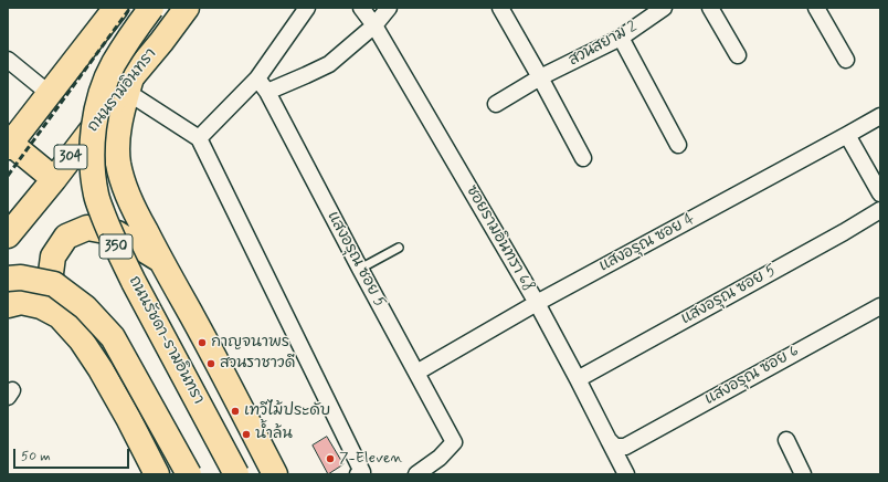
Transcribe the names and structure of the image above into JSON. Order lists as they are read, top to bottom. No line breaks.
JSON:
{"streets":{"main road":["ถนนรามอินทรา","304","350","ถนนรัชดา-รามอินทรา"],"street":["สวนสยาม 2","ซอยรามอินทรา 68","แสงอรุณ ซอย 4","แสงอรุณ ซอย 5","แสงอรุณ ซอย 6"]},"crossings":[["ถนนรามอินทรา","350"],["ซอยรามอินทรา 68","แสงอรุณ ซอย 4"],["ซอยรามอินทรา 68","แสงอรุณ ซอย 5"],["ซอยรามอินทรา 68","แสงอรุณ ซอย 6"],["แสงอรุณ ซอย 4","แสงอรุณ ซอย 5"]],"places":["กาญจนาพร","สวนราชาวดี","เทวีไม้ประดับ","น้ำล้น","7-Eleven"],"scale_bar":"50 m"}
